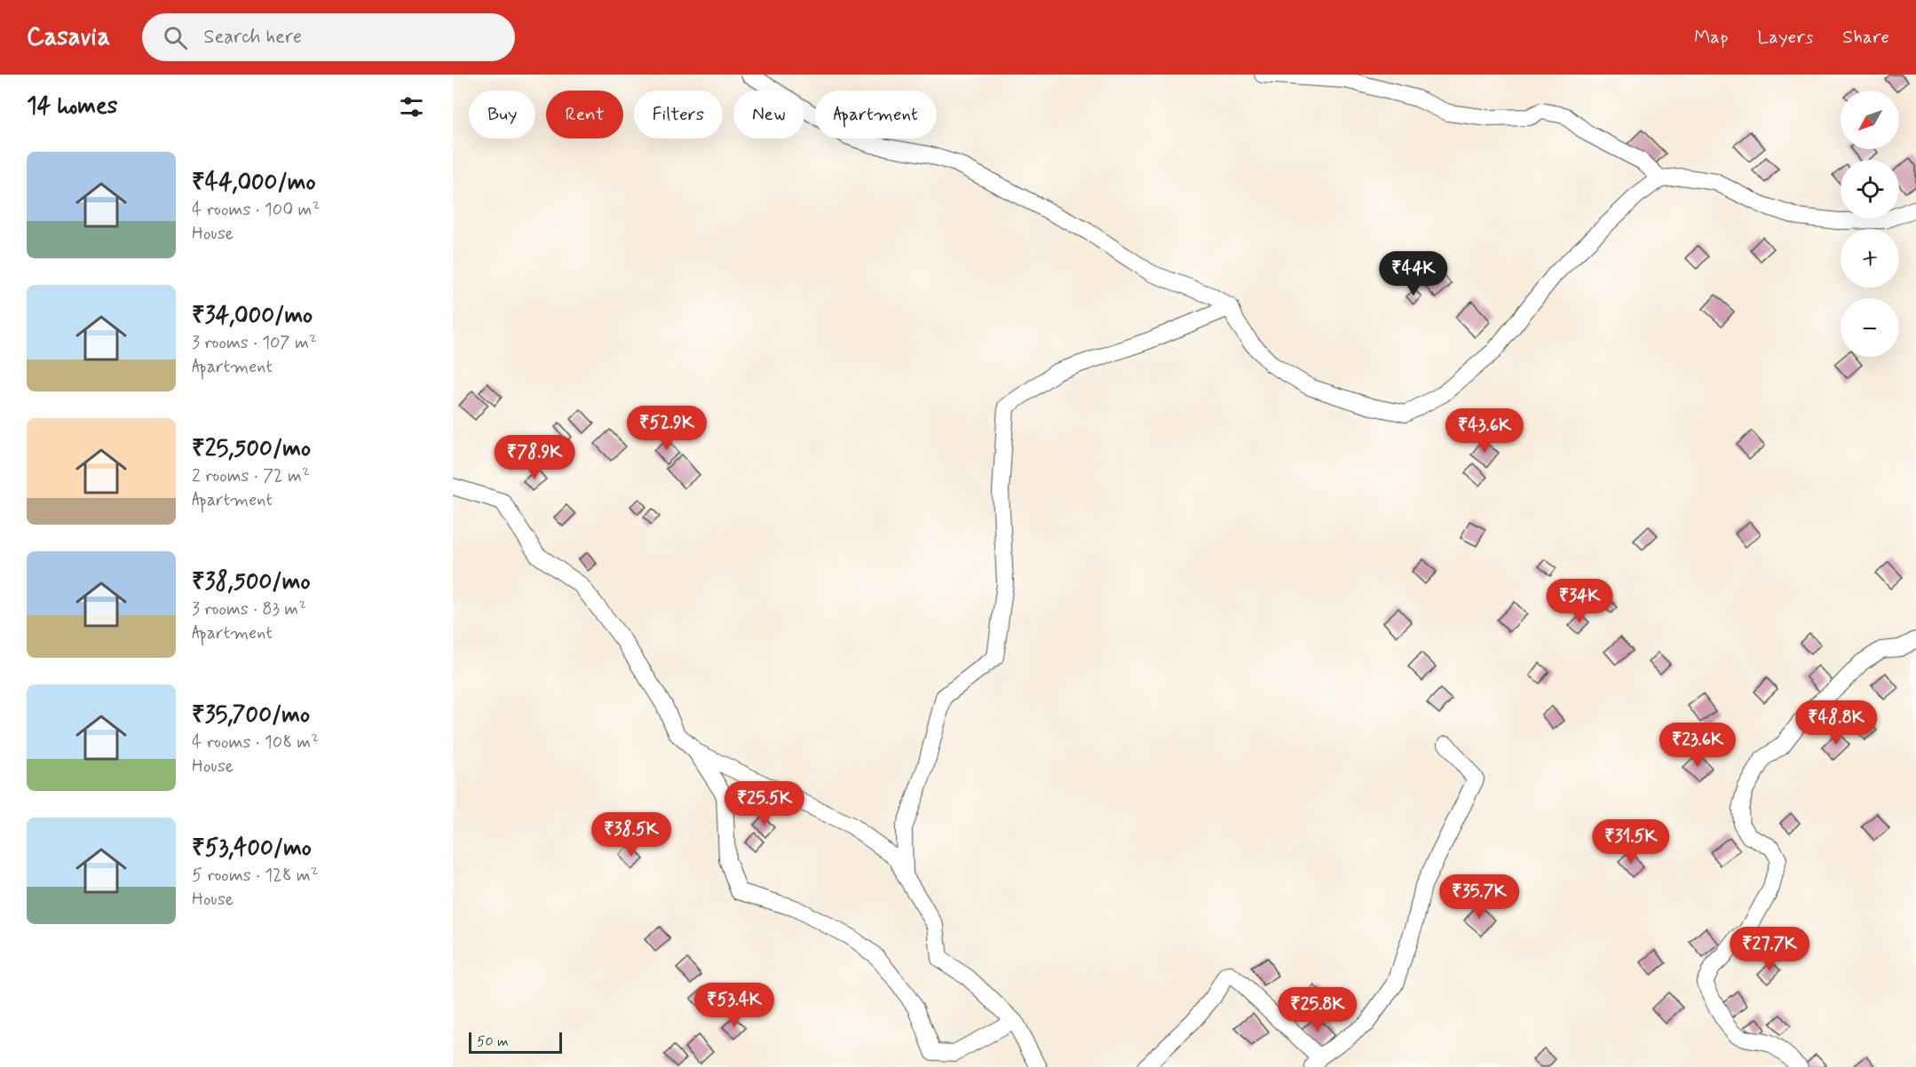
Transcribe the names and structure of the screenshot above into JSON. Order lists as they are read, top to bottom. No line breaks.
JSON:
{"scale_bar":"50 m","north":"bottom left","page":{"header":"Casavia","search":"Search here","nav":["Map","Layers","Share"],"heading":"14 homes","map_buttons":["+","−"],"chip":["Buy","Rent","Filters","New","Apartment"],"list":[{"name":"₹44,000/mo","note":"4 rooms · 100 m² · House"},{"name":"₹34,000/mo","note":"3 rooms · 107 m² · Apartment"},{"name":"₹25,500/mo","note":"2 rooms · 72 m² · Apartment"},{"name":"₹38,500/mo","note":"3 rooms · 83 m² · Apartment"},{"name":"₹35,700/mo","note":"4 rooms · 108 m² · House"},{"name":"₹53,400/mo","note":"5 rooms · 128 m² · House"}],"price":["₹44K","₹52.9K","₹43.6K","₹78.9K","₹34K","₹48.8K","₹23.6K","₹25.5K","₹38.5K","₹31.5K","₹35.7K","₹27.7K","₹53.4K","₹25.8K"],"scale":"50 m"}}
